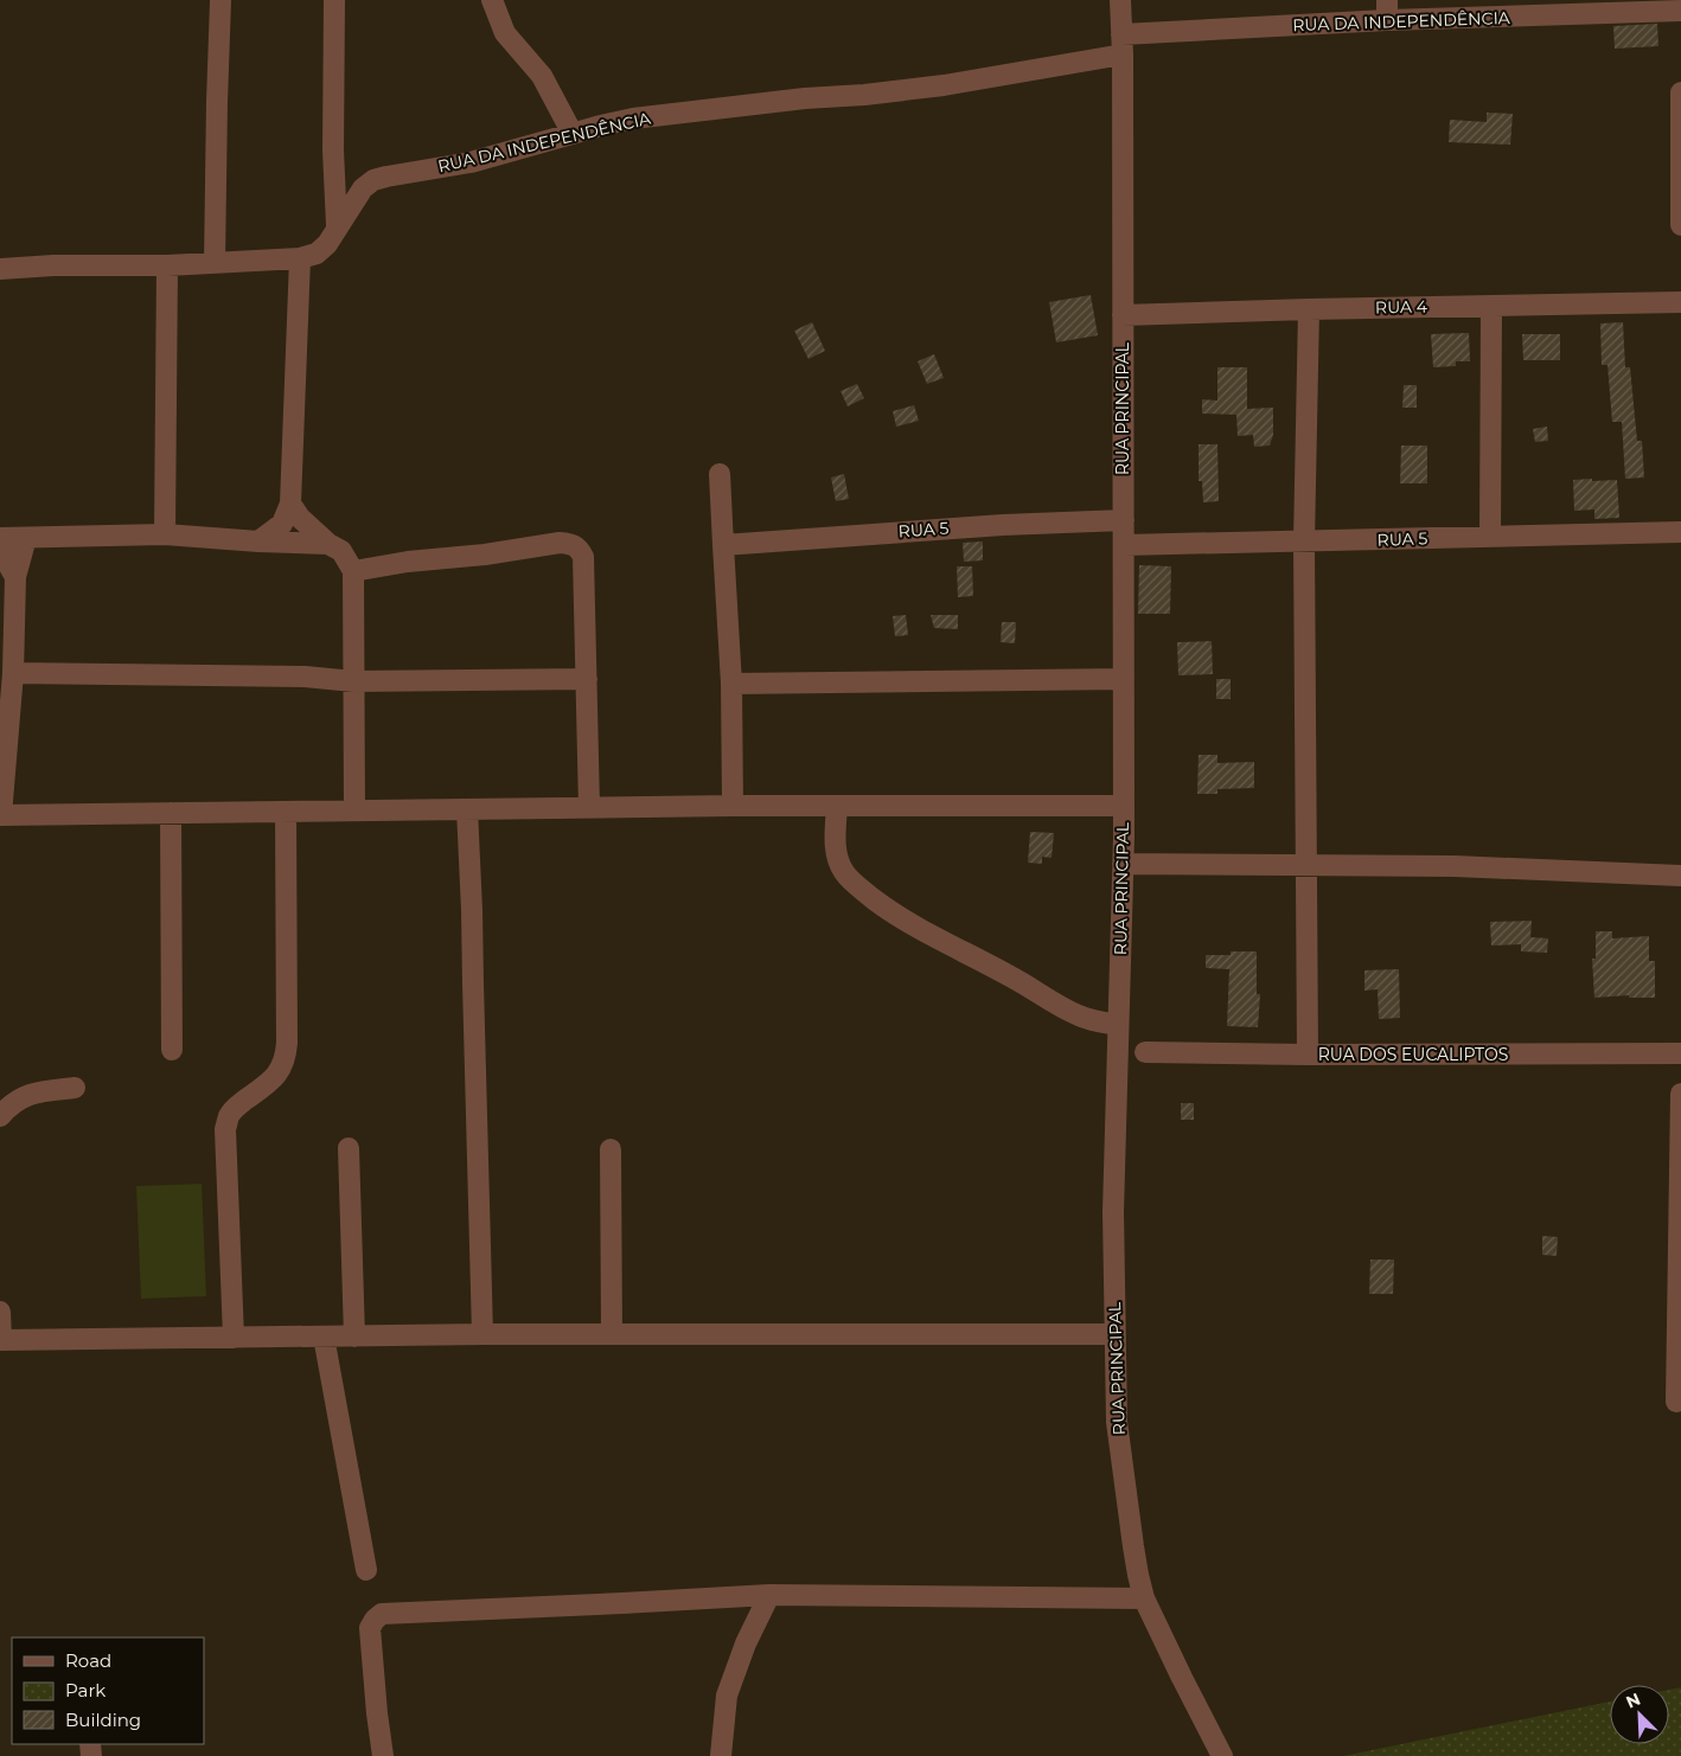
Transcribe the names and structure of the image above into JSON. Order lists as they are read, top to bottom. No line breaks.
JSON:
{"streets":{"street":["RUA DA INDEPENDÊNCIA","RUA 4","RUA PRINCIPAL","RUA 5","RUA DOS EUCALIPTOS"]},"crossings":[["RUA DA INDEPENDÊNCIA","RUA PRINCIPAL"],["RUA 4","RUA PRINCIPAL"],["RUA PRINCIPAL","RUA 5"]],"legend":["Road","Park","Building"],"north":"top left"}
